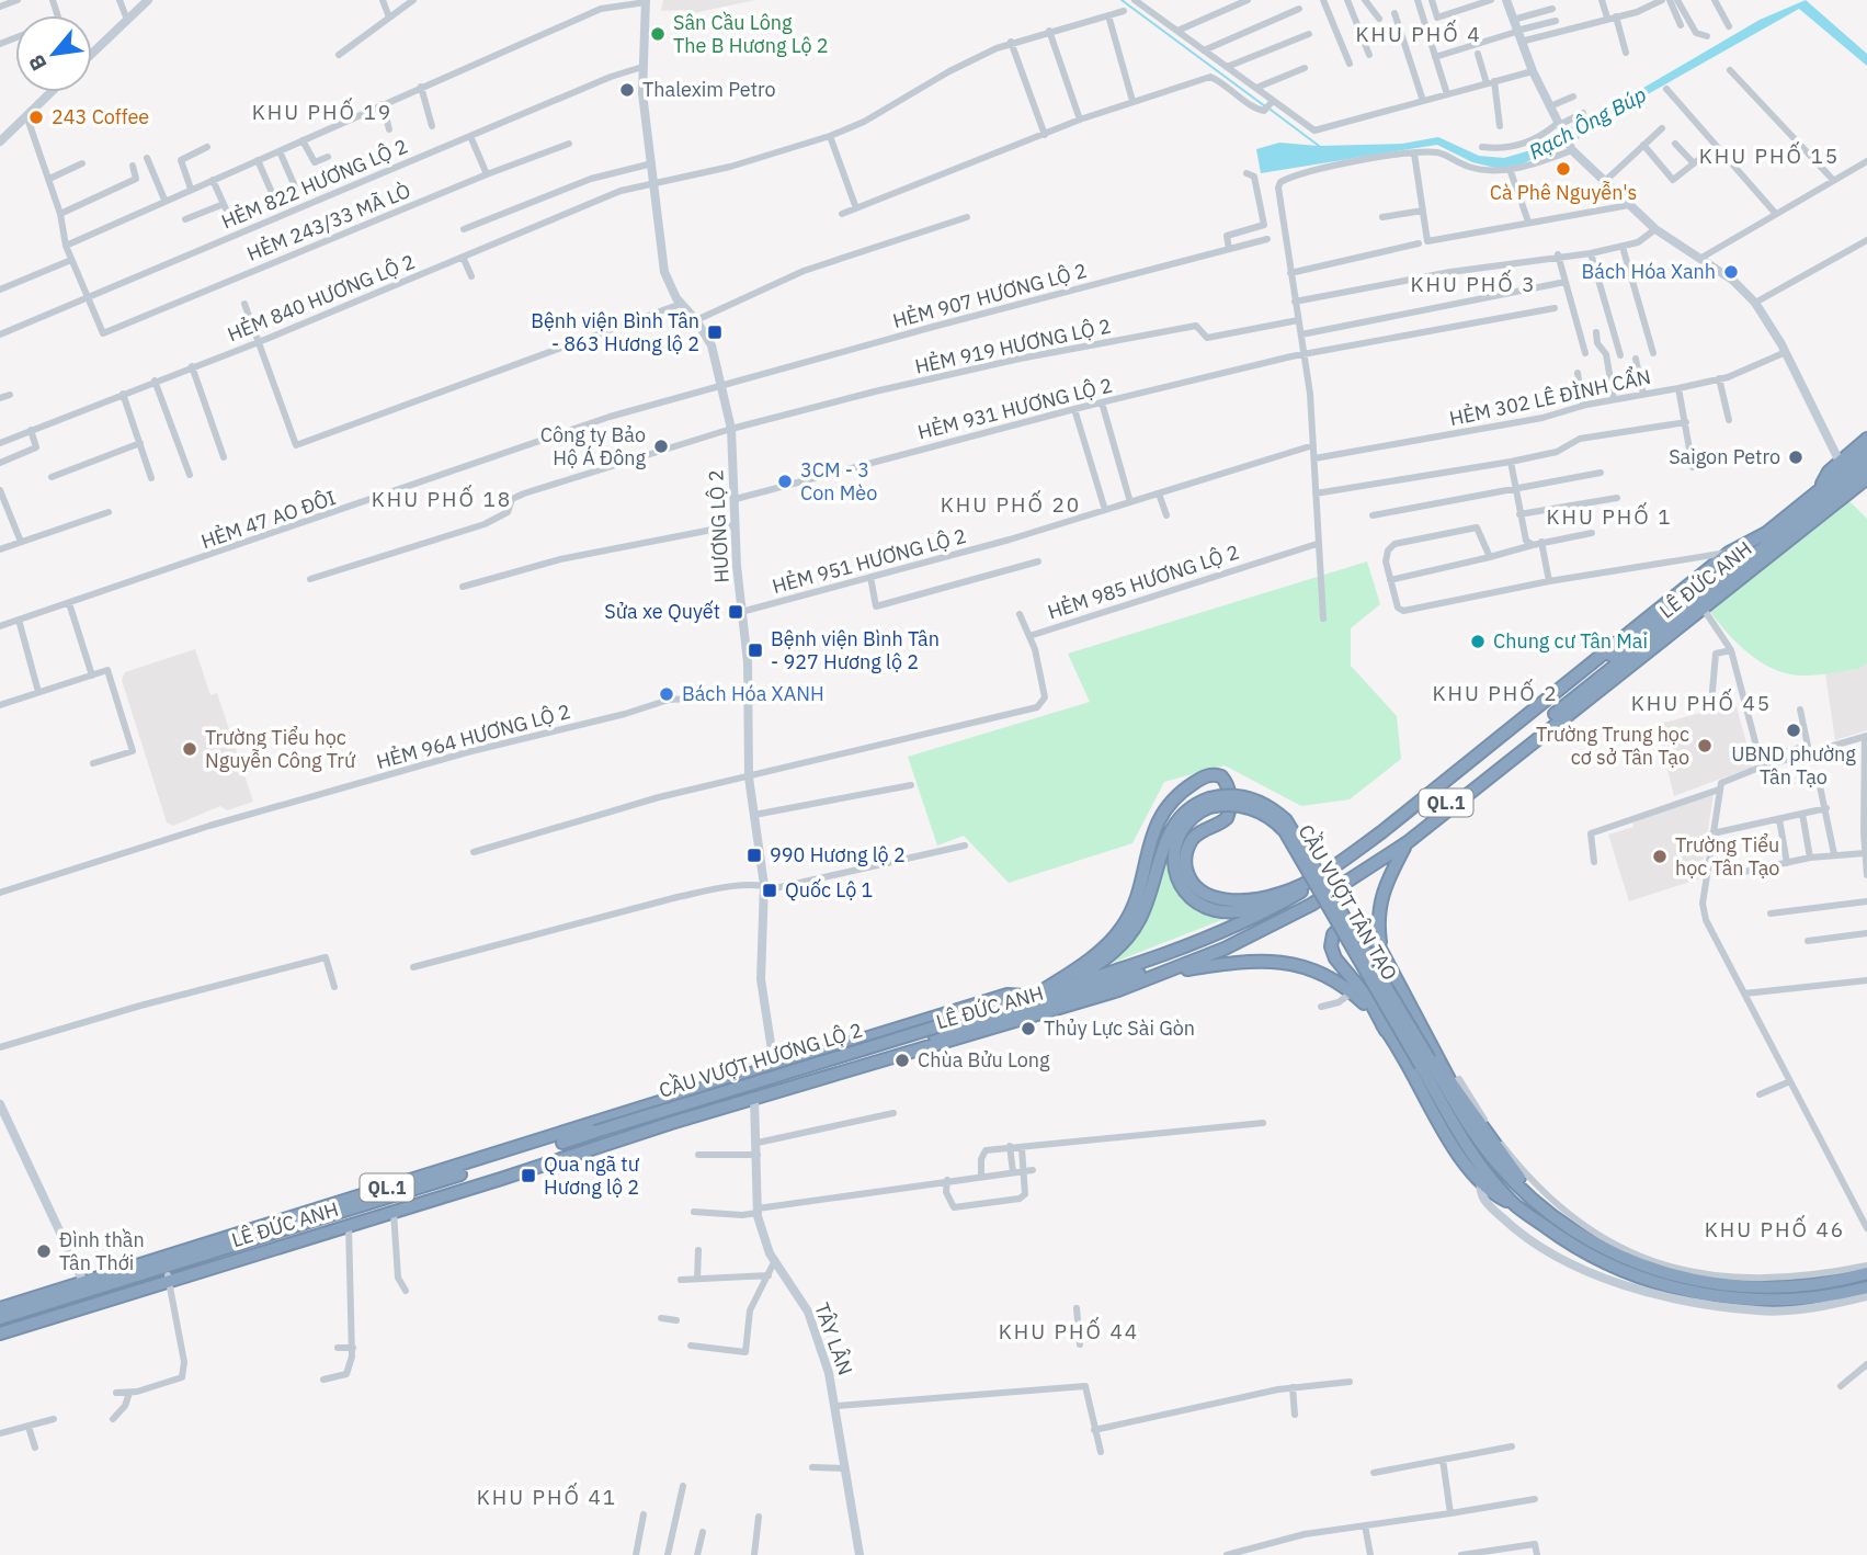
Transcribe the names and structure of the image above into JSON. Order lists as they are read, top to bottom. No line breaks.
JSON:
{"streets":{"highway":["LÊ ĐỨC ANH","QL.1","CẦU VƯỢT HƯƠNG LỘ 2"],"street":["HẺM 822 HƯƠNG LỘ 2","HẺM 243/33 MÃ LÒ","HẺM 907 HƯƠNG LỘ 2","HẺM 840 HƯƠNG LỘ 2","HẺM 919 HƯƠNG LỘ 2","HẺM 302 LÊ ĐÌNH CẨN","HẺM 931 HƯƠNG LỘ 2","HẺM 47 AO ĐÔI","HƯƠNG LỘ 2","HẺM 951 HƯƠNG LỘ 2","HẺM 985 HƯƠNG LỘ 2","HẺM 964 HƯƠNG LỘ 2","TÂY LÂN"]},"crossings":[["HẺM 822 HƯƠNG LỘ 2","HẺM 243/33 MÃ LÒ"],["HẺM 822 HƯƠNG LỘ 2","HƯƠNG LỘ 2"],["HẺM 907 HƯƠNG LỘ 2","HẺM 47 AO ĐÔI"],["HẺM 907 HƯƠNG LỘ 2","HƯƠNG LỘ 2"],["HẺM 840 HƯƠNG LỘ 2","HƯƠNG LỘ 2"],["HẺM 919 HƯƠNG LỘ 2","HƯƠNG LỘ 2"],["HẺM 931 HƯƠNG LỘ 2","HƯƠNG LỘ 2"],["HẺM 47 AO ĐÔI","HƯƠNG LỘ 2"],["HƯƠNG LỘ 2","HẺM 951 HƯƠNG LỘ 2"],["HƯƠNG LỘ 2","LÊ ĐỨC ANH"],["HƯƠNG LỘ 2","HẺM 985 HƯƠNG LỘ 2"],["HƯƠNG LỘ 2","HẺM 964 HƯƠNG LỘ 2"],["LÊ ĐỨC ANH","QL.1"],["LÊ ĐỨC ANH","CẦU VƯỢT HƯƠNG LỘ 2"],["LÊ ĐỨC ANH","TÂY LÂN"]],"districts":["KHU PHỐ 4","KHU PHỐ 19","KHU PHỐ 15","KHU PHỐ 3","KHU PHỐ 18","KHU PHỐ 20","KHU PHỐ 1","KHU PHỐ 2","KHU PHỐ 45","KHU PHỐ 46","KHU PHỐ 44","KHU PHỐ 41"],"water":["Rạch Ông Búp"],"places":{"other":["Sân Cầu Lông The B Hương Lộ 2","Thalexim Petro","243 Coffee","Cà Phê Nguyễn's","Bách Hóa Xanh","Công ty Bảo Hộ Á Đông","Saigon Petro","3CM - 3 Con Mèo","Chung cư Tân Mai","Bách Hóa XANH","UBND phường Tân Tạo","Trường Trung học cơ sở Tân Tạo","Trường Tiểu học Nguyễn Công Trứ","Trường Tiểu học Tân Tạo","Thủy Lực Sài Gòn","Chùa Bửu Long","Đình thần Tân Thới"],"transit":["Bệnh viện Bình Tân - 863 Hương lộ 2","Sửa xe Quyết","Bệnh viện Bình Tân - 927 Hương lộ 2","990 Hương lộ 2","Quốc Lộ 1","Qua ngã tư Hương lộ 2"]},"north":"bottom left"}
